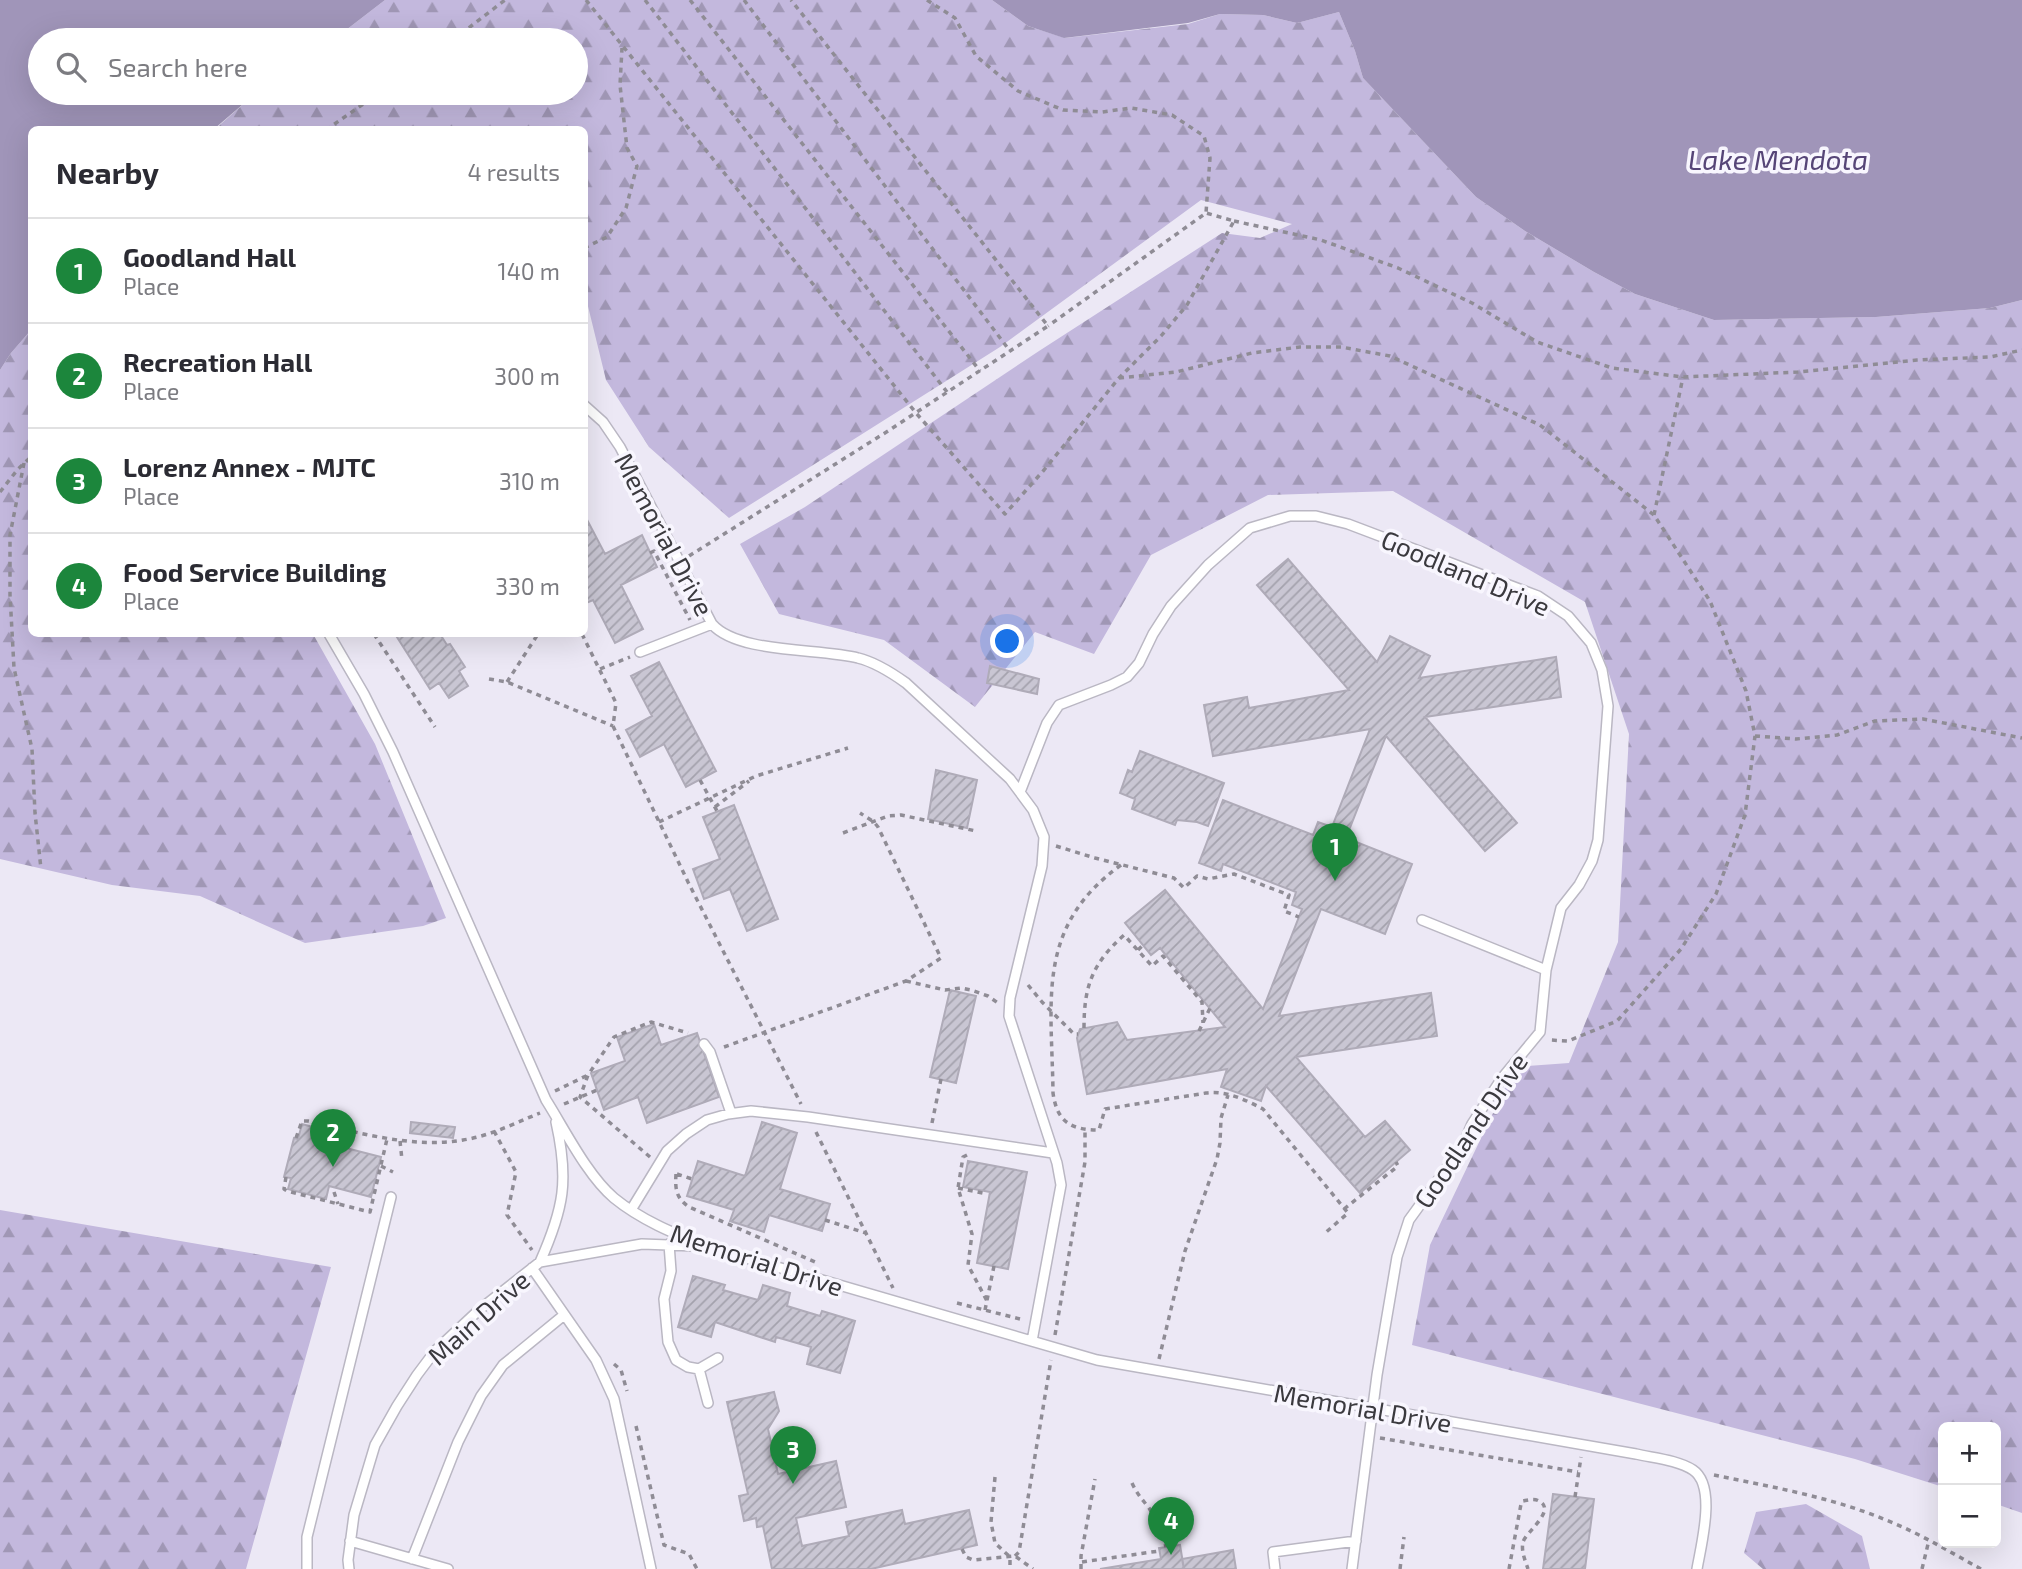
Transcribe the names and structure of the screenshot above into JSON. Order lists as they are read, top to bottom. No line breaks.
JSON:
{"streets":{"lane":["Memorial Drive","Goodland Drive","Main Drive"]},"crossings":[["Memorial Drive","Goodland Drive"],["Memorial Drive","Main Drive"]],"water":["Lake Mendota"],"page":{"search":"Search here","heading":["Nearby","4 results"],"list":[{"mark":"1","name":"Goodland Hall","note":"Place","value":"140 m"},{"mark":"2","name":"Recreation Hall","note":"Place","value":"300 m"},{"mark":"3","name":"Lorenz Annex - MJTC","note":"Place","value":"310 m"},{"mark":"4","name":"Food Service Building","note":"Place","value":"330 m"}],"pins":["1","2","3","4"],"map_buttons":["+","−"]}}
